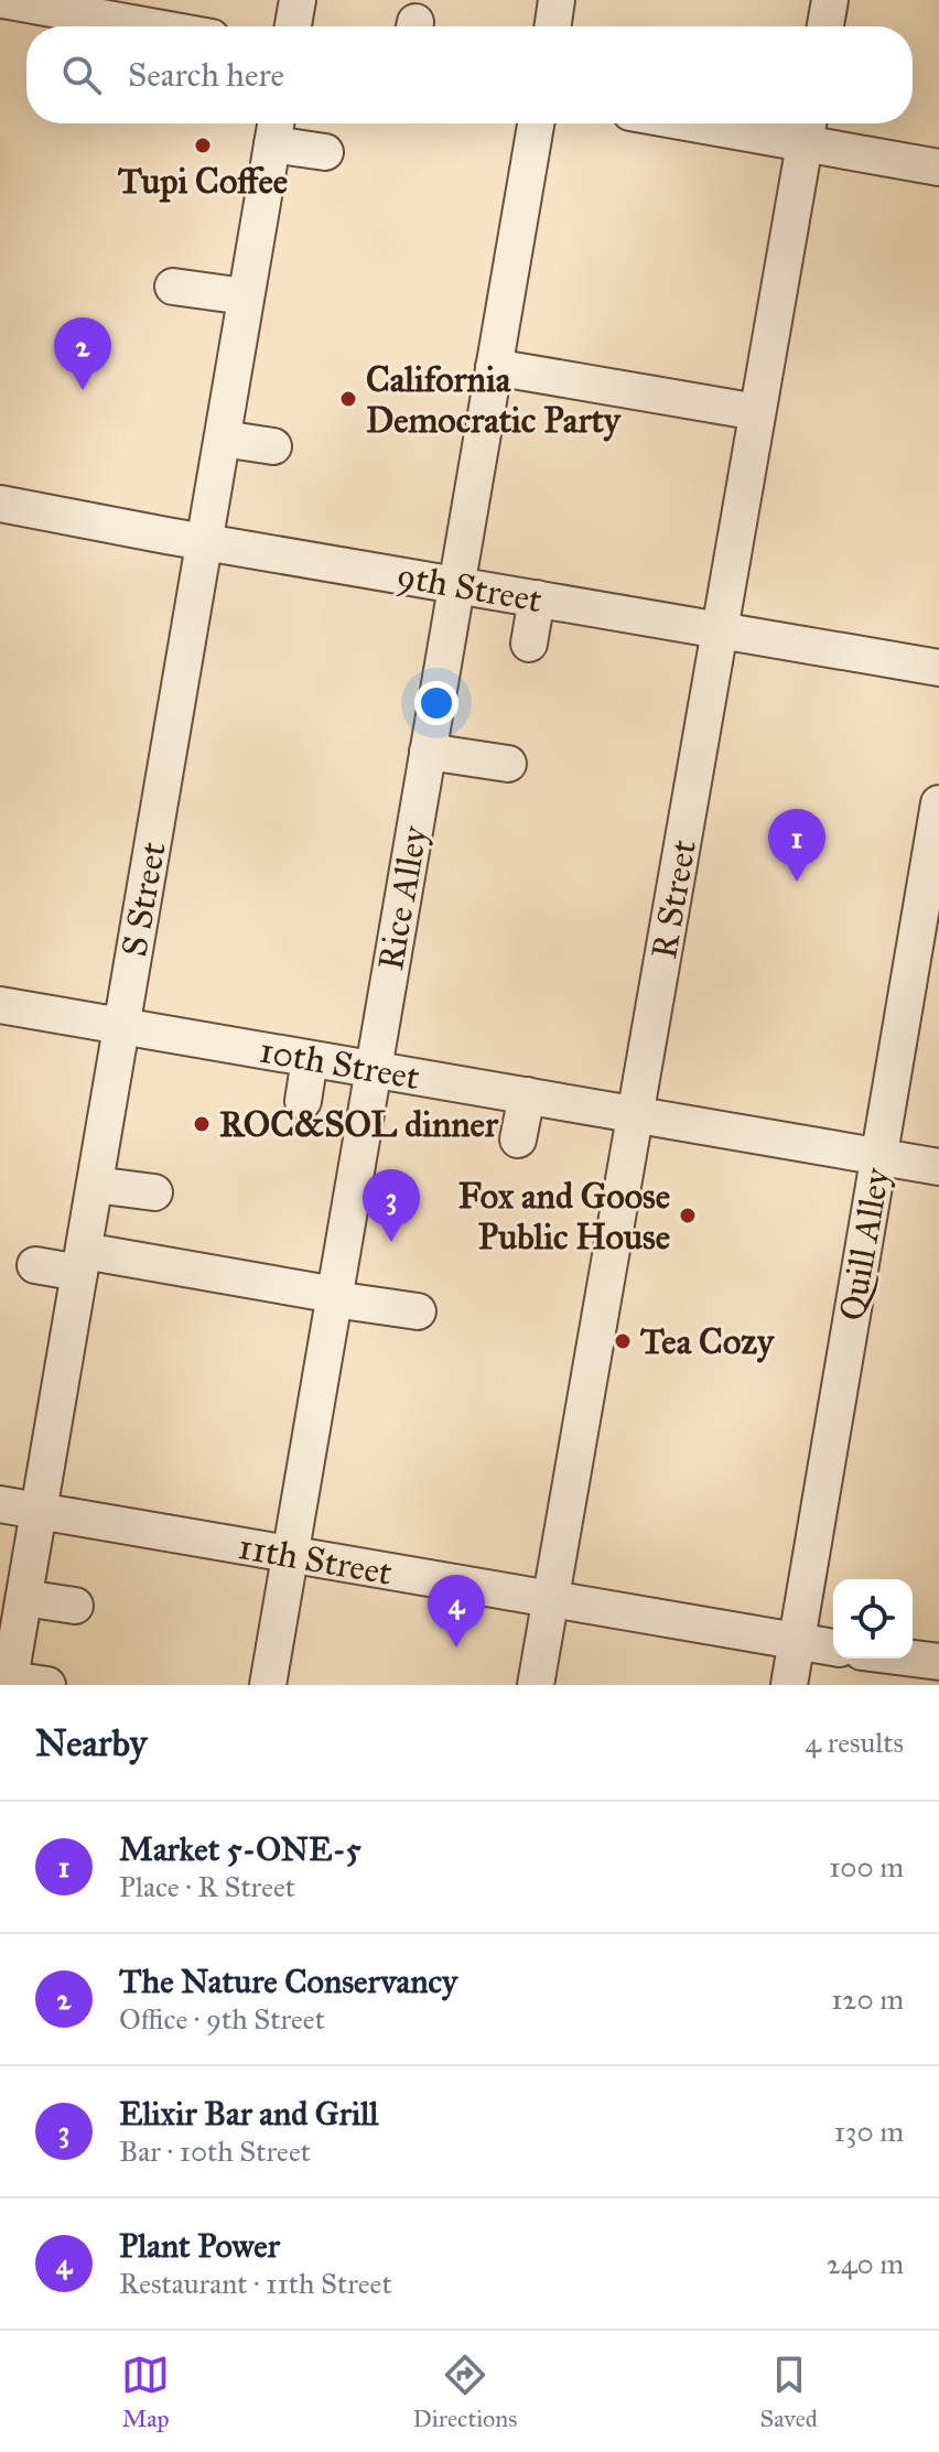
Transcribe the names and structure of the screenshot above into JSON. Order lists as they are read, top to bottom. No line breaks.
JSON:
{"streets":{"street":["9th Street","Rice Alley","S Street","R Street","10th Street","Quill Alley","11th Street"]},"crossings":[["9th Street","Rice Alley"],["9th Street","S Street"],["9th Street","R Street"],["Rice Alley","10th Street"],["Rice Alley","11th Street"],["S Street","10th Street"],["S Street","11th Street"],["R Street","10th Street"],["R Street","11th Street"],["10th Street","Quill Alley"],["Quill Alley","11th Street"]],"places":["Tupi Coffee","California Democratic Party","ROC&SOL dinner","Fox and Goose Public House","Tea Cozy"],"page":{"search":"Search here","pins":["2","1","3","4"],"heading":["Nearby","4 results"],"list":[{"mark":"1","name":"Market 5-ONE-5","note":"Place · R Street","value":"100 m"},{"mark":"2","name":"The Nature Conservancy","note":"Office · 9th Street","value":"120 m"},{"mark":"3","name":"Elixir Bar and Grill","note":"Bar · 10th Street","value":"130 m"},{"mark":"4","name":"Plant Power","note":"Restaurant · 11th Street","value":"240 m"}],"nav":["Map","Directions","Saved"]}}
